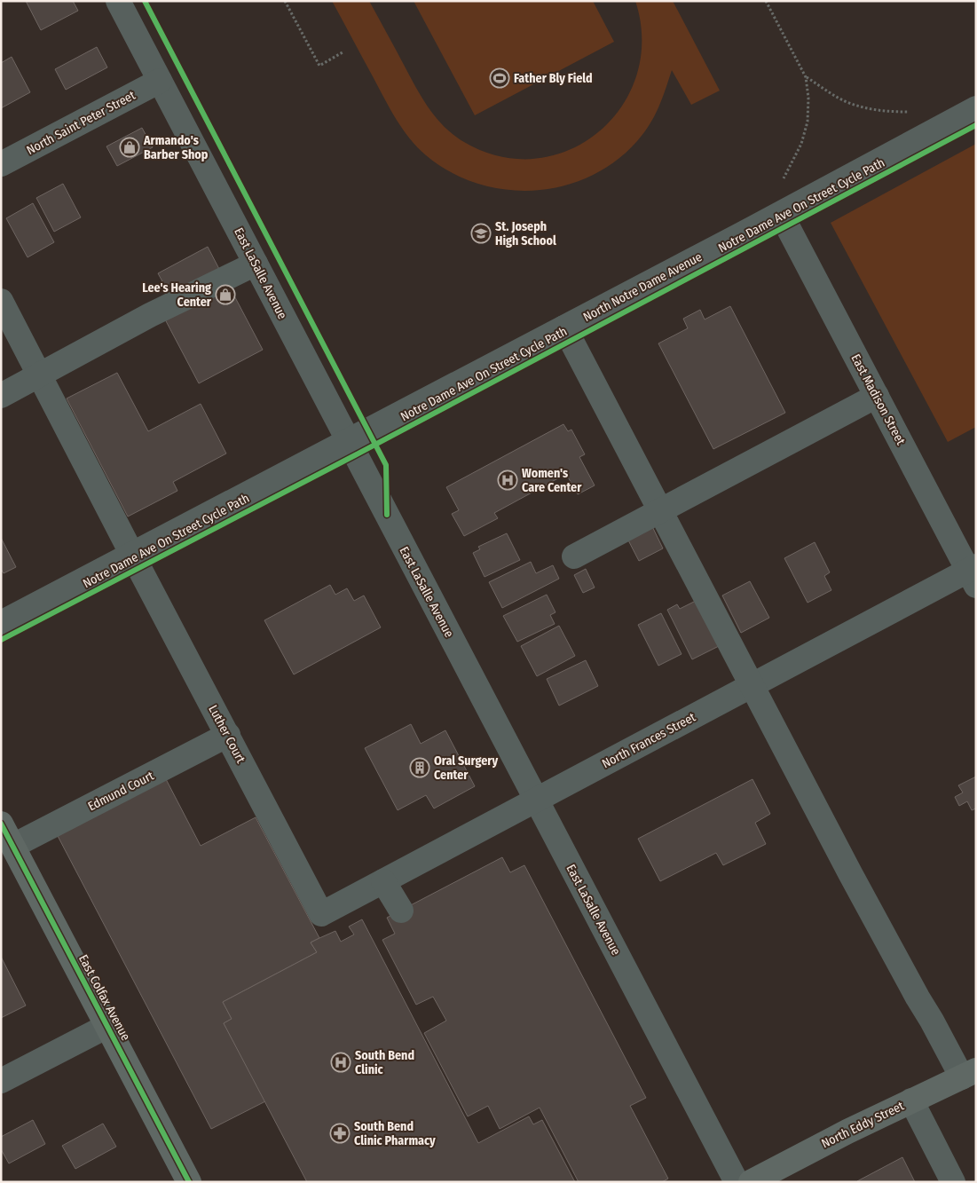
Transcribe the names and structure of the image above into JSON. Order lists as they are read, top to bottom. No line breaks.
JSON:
{"streets":{"main road":["East Colfax Avenue","North Eddy Street"],"street":["North Saint Peter Street","East LaSalle Avenue","North Notre Dame Avenue","East Madison Street","Luther Court","North Frances Street","Edmund Court"],"cycle path":["Notre Dame Ave On Street Cycle Path"]},"crossings":[["North Saint Peter Street","East LaSalle Avenue"],["East LaSalle Avenue","North Notre Dame Avenue"],["East LaSalle Avenue","North Frances Street"],["North Notre Dame Avenue","East Madison Street"],["North Notre Dame Avenue","Luther Court"],["East Madison Street","North Frances Street"],["Luther Court","North Frances Street"],["Luther Court","Edmund Court"],["Edmund Court","East Colfax Avenue"]],"places":{"sports":["Father Bly Field"],"shop":["Armando's Barber Shop","Lee's Hearing Center"],"school or university":["St. Joseph High School"],"hospital":["Women's Care Center","South Bend Clinic"],"building":["Oral Surgery Center"],"pharmacy":["South Bend Clinic Pharmacy"]}}
